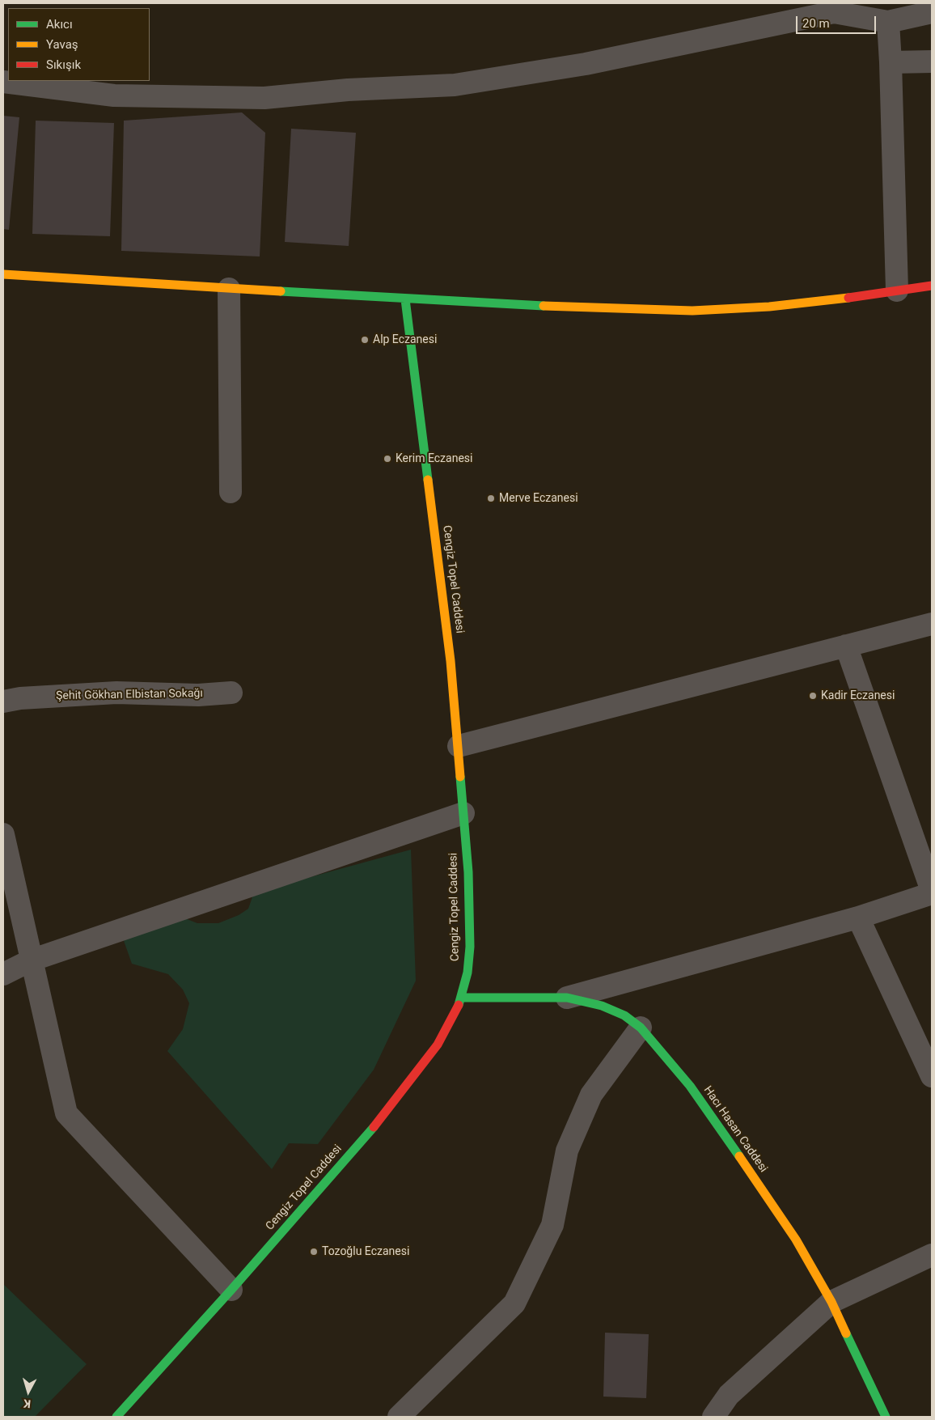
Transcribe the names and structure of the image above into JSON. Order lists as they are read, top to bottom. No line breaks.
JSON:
{"streets":{"street":["Cengiz Topel Caddesi","Şehit Gökhan Elbistan Sokağı","Hacı Hasan Caddesi"]},"crossings":[["Cengiz Topel Caddesi","Hacı Hasan Caddesi"]],"places":["Alp Eczanesi","Kerim Eczanesi","Merve Eczanesi","Kadir Eczanesi","Tozoğlu Eczanesi"],"legend":["Akıcı","Yavaş","Sıkışık"],"scale_bar":"20 m","north":"bottom"}
